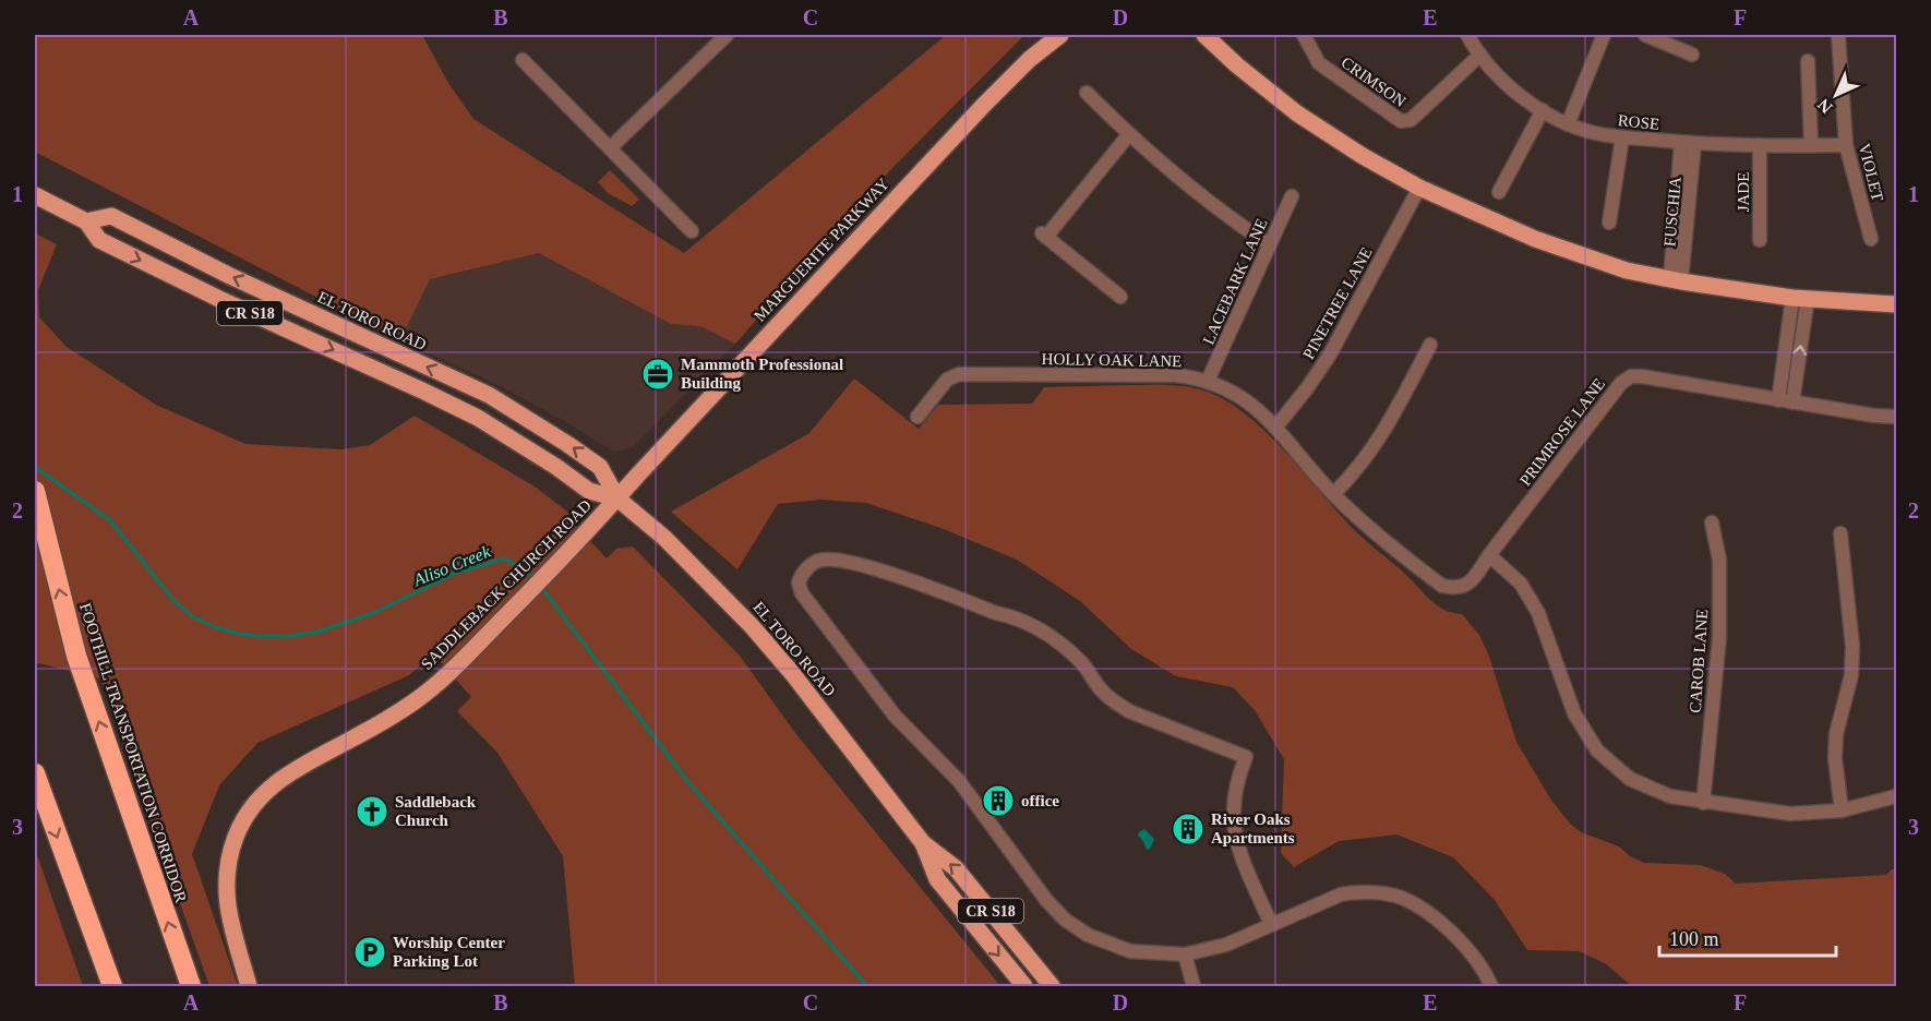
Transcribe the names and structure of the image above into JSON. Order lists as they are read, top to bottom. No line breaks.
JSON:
{"streets":{"highway":["FOOTHILL TRANSPORTATION CORRIDOR"],"main road":["MARGUERITE PARKWAY","CR S18","EL TORO ROAD","SADDLEBACK CHURCH ROAD"],"street":["CRIMSON","ROSE","VIOLET","JADE","FUSCHIA","LACEBARK LANE","PINETREE LANE","HOLLY OAK LANE","PRIMROSE LANE","CAROB LANE"]},"crossings":[["CRIMSON","ROSE"],["ROSE","VIOLET"],["ROSE","JADE"],["ROSE","FUSCHIA"],["MARGUERITE PARKWAY","EL TORO ROAD"],["MARGUERITE PARKWAY","SADDLEBACK CHURCH ROAD"],["LACEBARK LANE","HOLLY OAK LANE"],["PINETREE LANE","HOLLY OAK LANE"],["EL TORO ROAD","SADDLEBACK CHURCH ROAD"],["HOLLY OAK LANE","PRIMROSE LANE"]],"water":["Aliso Creek"],"places":{"office":["Mammoth Professional Building"],"building":["office","River Oaks Apartments"],"church":["Saddleback Church"],"parking":["Worship Center Parking Lot"]},"scale_bar":"100 m","north":"bottom left","grid":{"columns":["A","B","C","D","E","F"],"rows":["1","2","3"]}}
